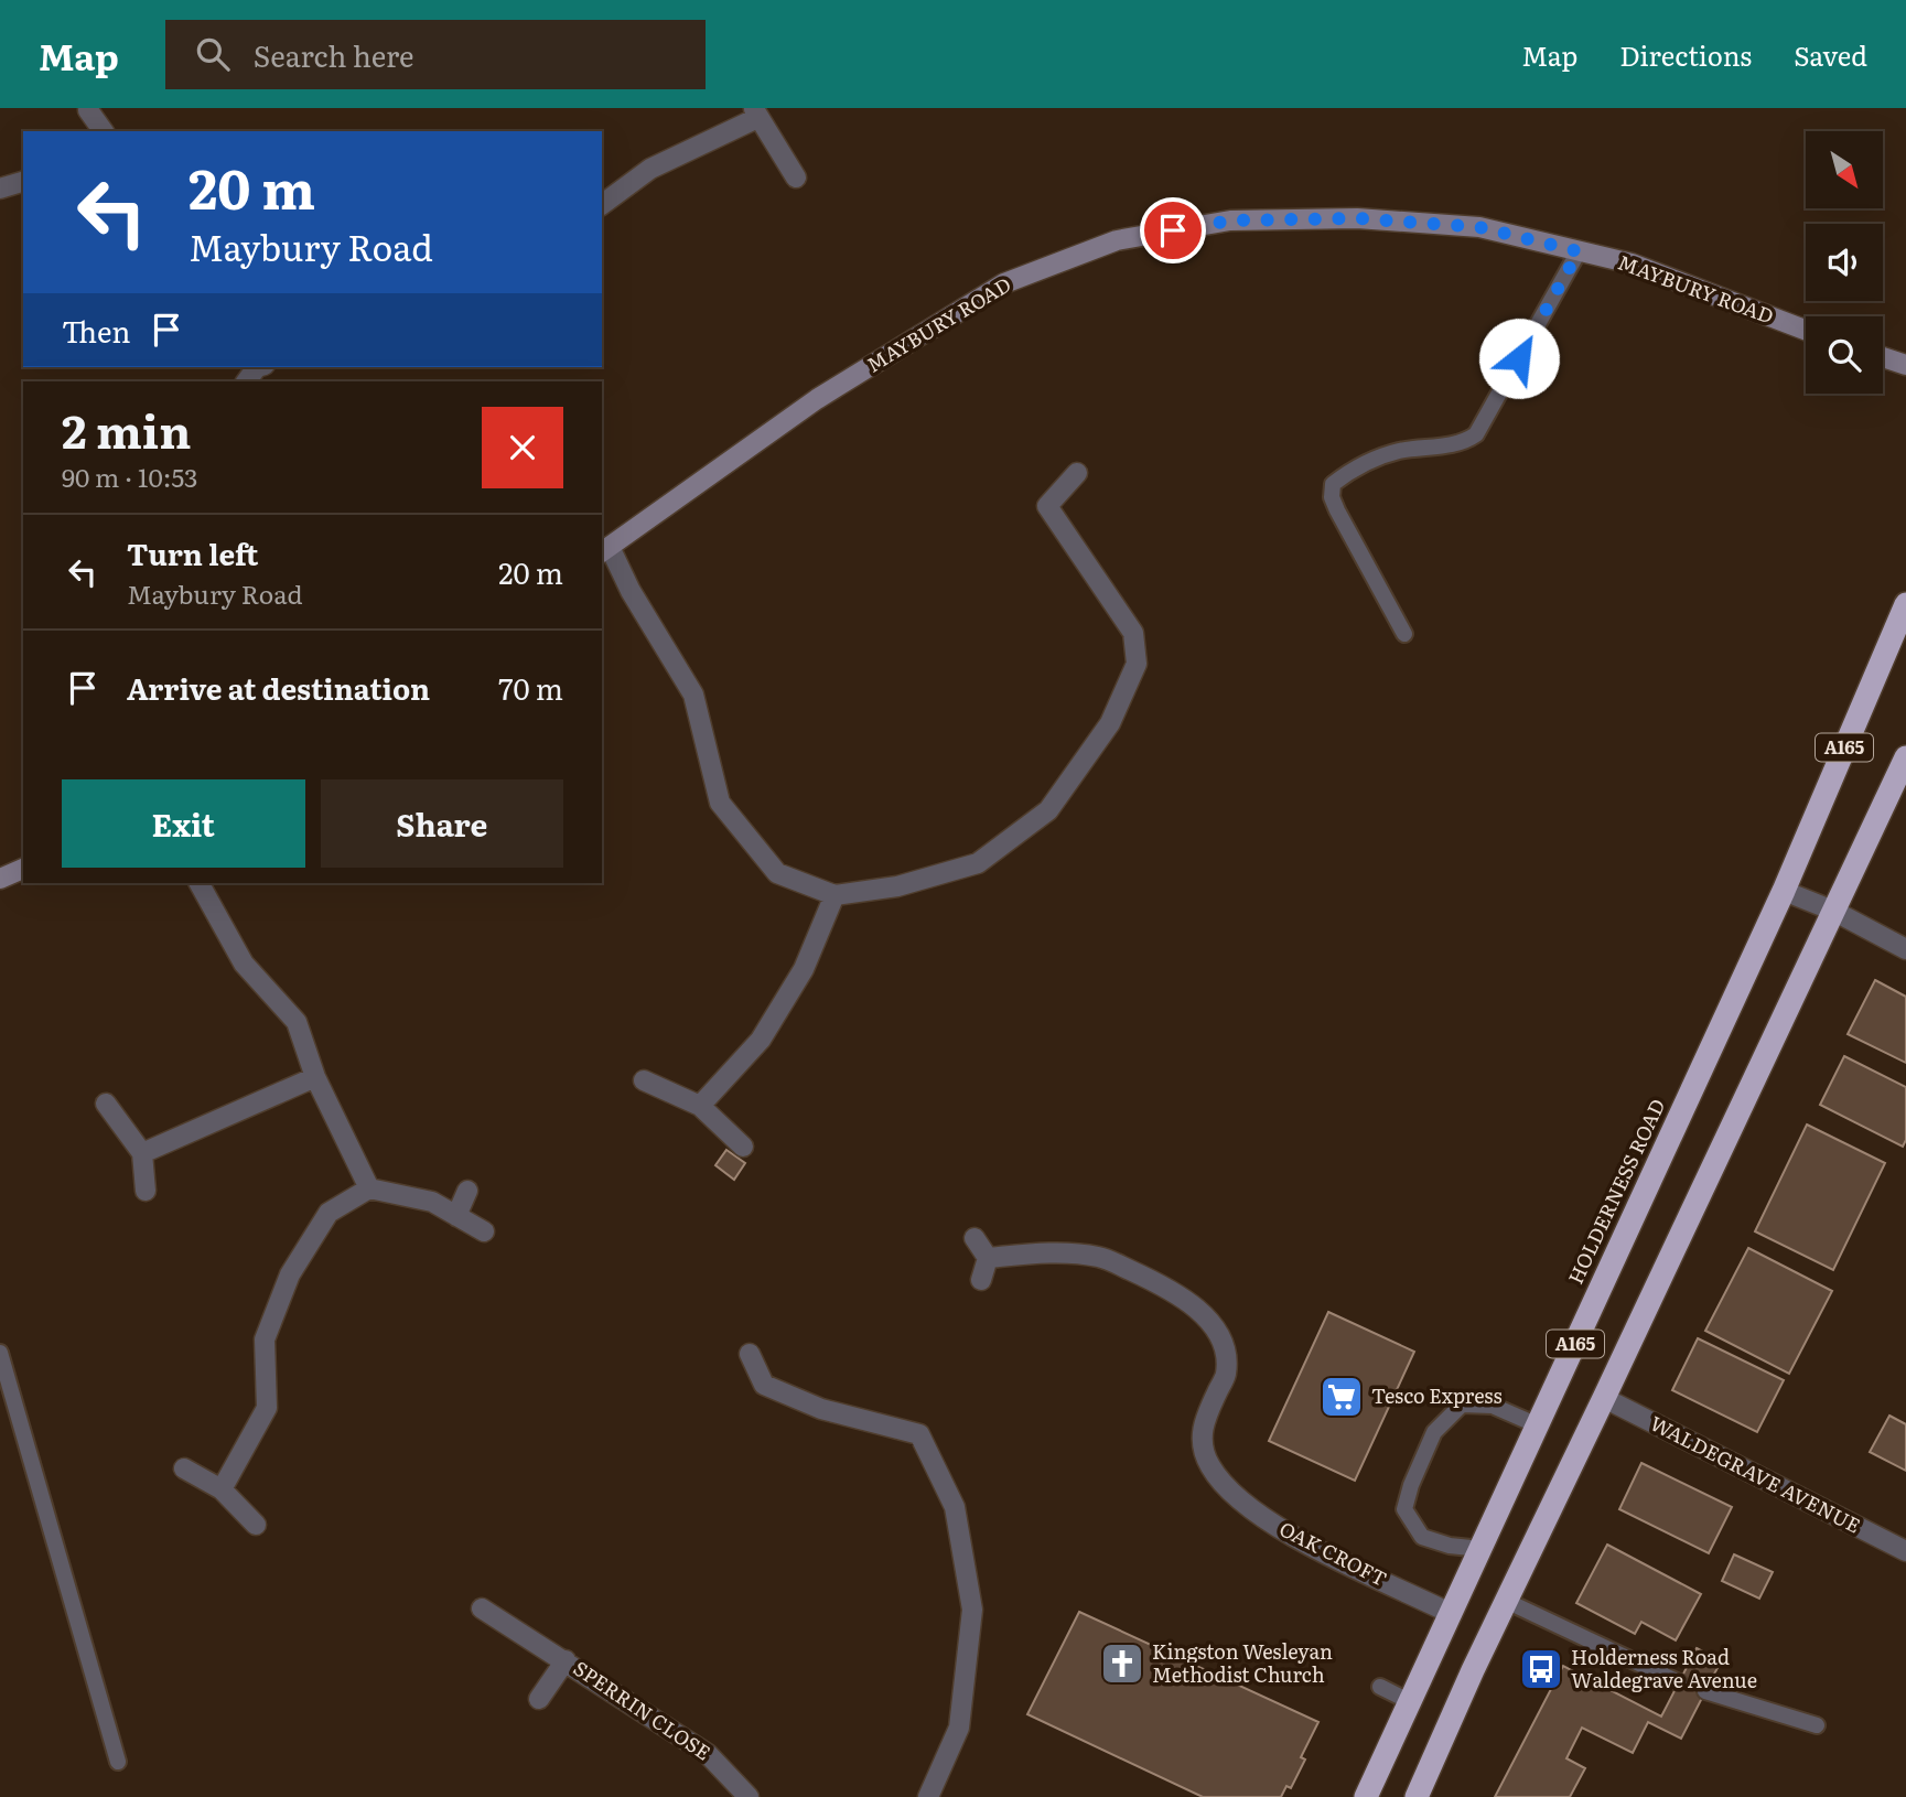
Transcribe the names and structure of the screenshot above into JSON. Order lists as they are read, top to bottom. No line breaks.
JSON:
{"streets":{"highway":["A165","HOLDERNESS ROAD"],"street":["MAYBURY ROAD","WALDEGRAVE AVENUE","OAK CROFT","SPERRIN CLOSE"]},"crossings":[["A165","WALDEGRAVE AVENUE"],["HOLDERNESS ROAD","OAK CROFT"]],"places":{"supermarket":["Tesco Express"],"church":["Kingston Wesleyan Methodist Church"],"bus stop":["Holderness Road Waldegrave Avenue"]},"north":"bottom right","page":{"header":"Map","search":"Search here","nav":["Map","Directions","Saved"],"turn":["20 m","Maybury Road"],"then":"Then","heading":["2 min","90 m · 10:53"],"list":[{"name":"Turn left","note":"Maybury Road","value":"20 m"},{"name":"Arrive at destination","value":"70 m"}],"buttons":["Exit","Share"]}}
